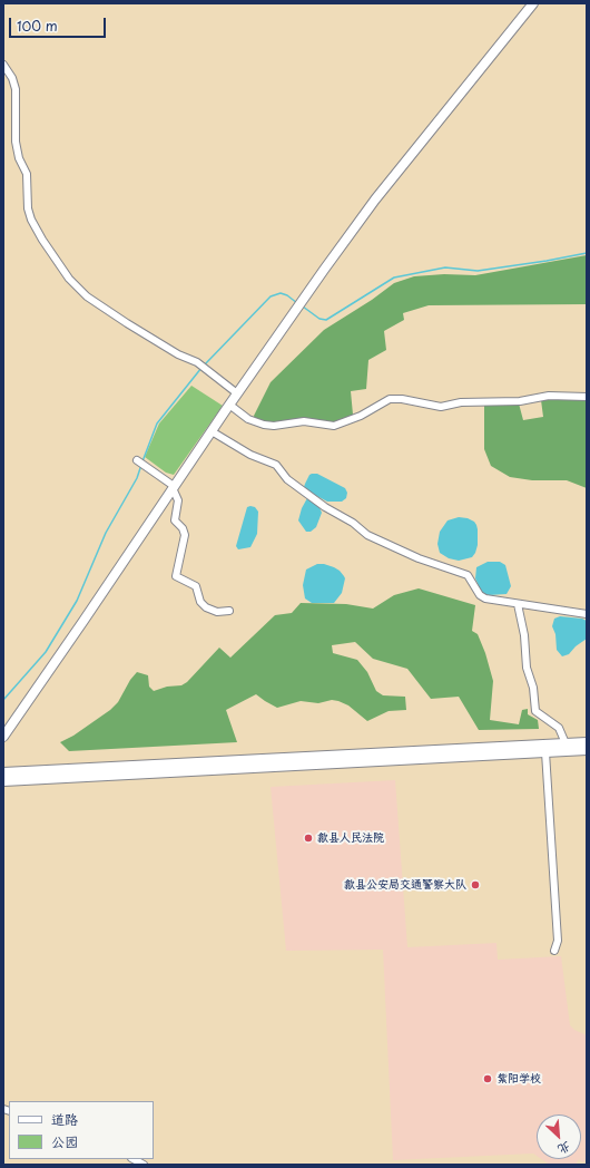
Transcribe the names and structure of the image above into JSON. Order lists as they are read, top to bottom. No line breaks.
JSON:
{"places":["歙县人民法院","歙县公安局交通警察大队","紫阳学校"],"legend":["道路","公园"],"scale_bar":"100 m","north":"bottom right"}
